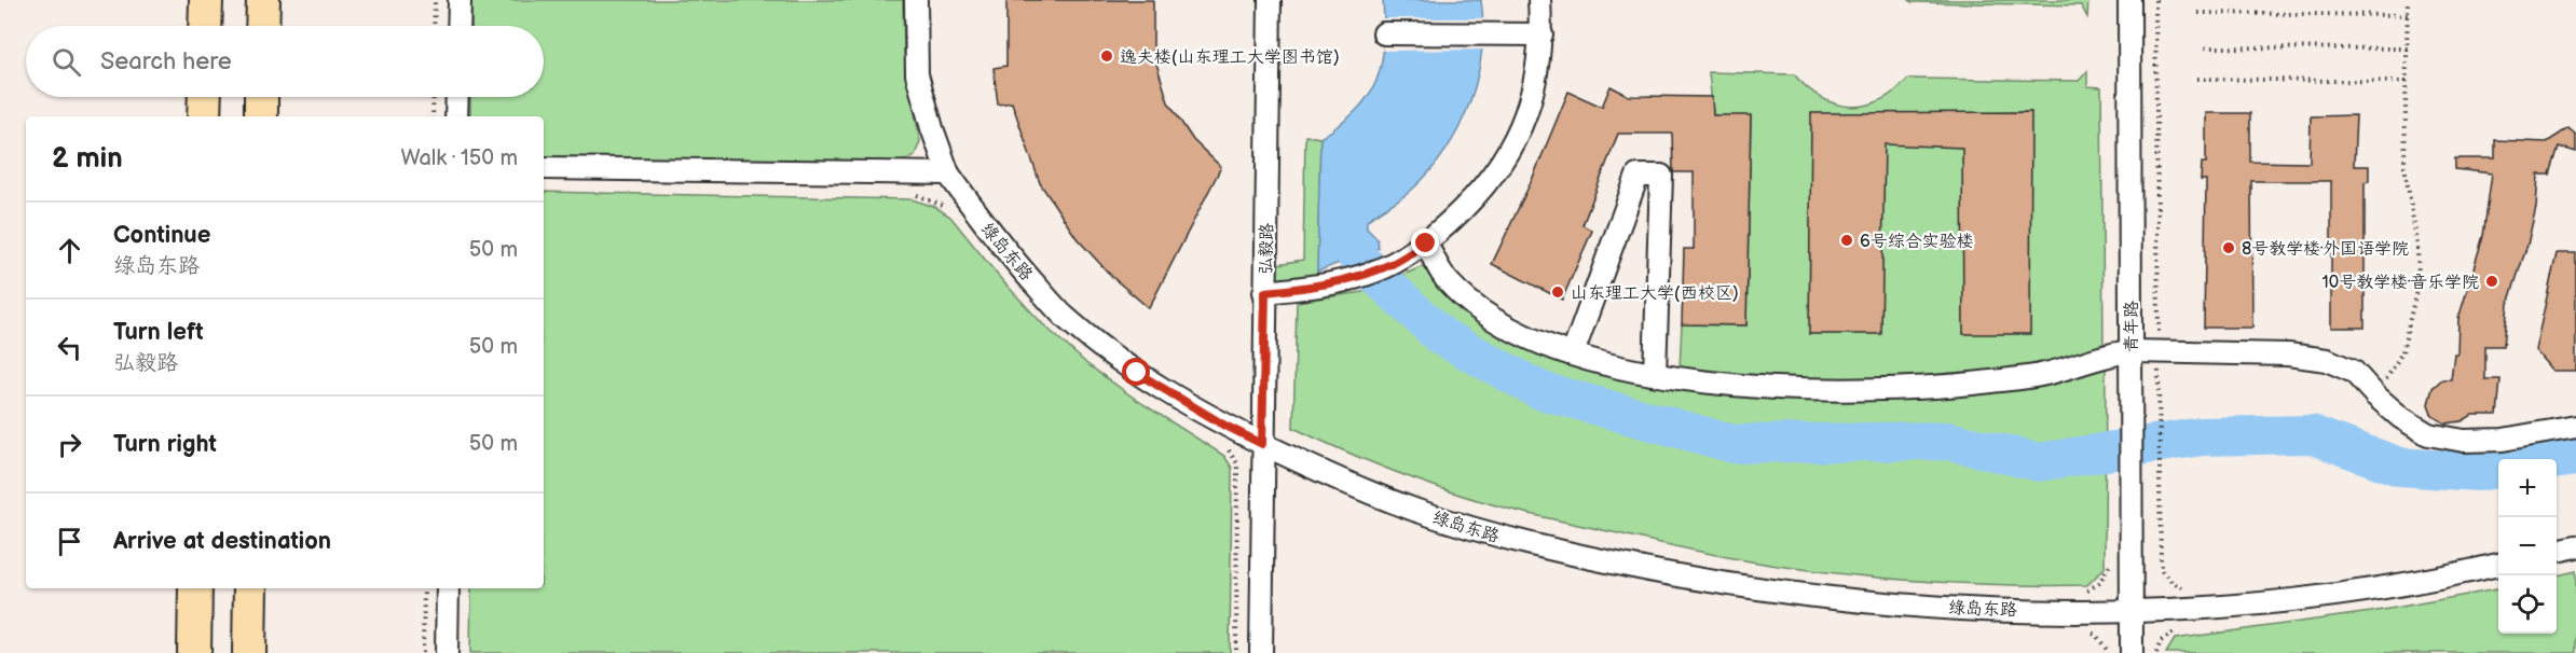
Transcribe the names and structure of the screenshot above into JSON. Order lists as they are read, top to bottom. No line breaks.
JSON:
{"streets":{"street":["弘毅路","绿岛东路","青年路"]},"crossings":[["弘毅路","绿岛东路"],["绿岛东路","青年路"]],"places":["逸夫楼(山东理工大学图书馆)","6号综合实验楼","8号教学楼·外国语学院","10号教学楼·音乐学院","山东理工大学(西校区)"],"page":{"search":"Search here","heading":["2 min","Walk · 150 m"],"list":[["Continue","绿岛东路","50 m"],["Turn left","弘毅路","50 m"],["Turn right","50 m"],"Arrive at destination"],"map_buttons":["+","−"]}}
